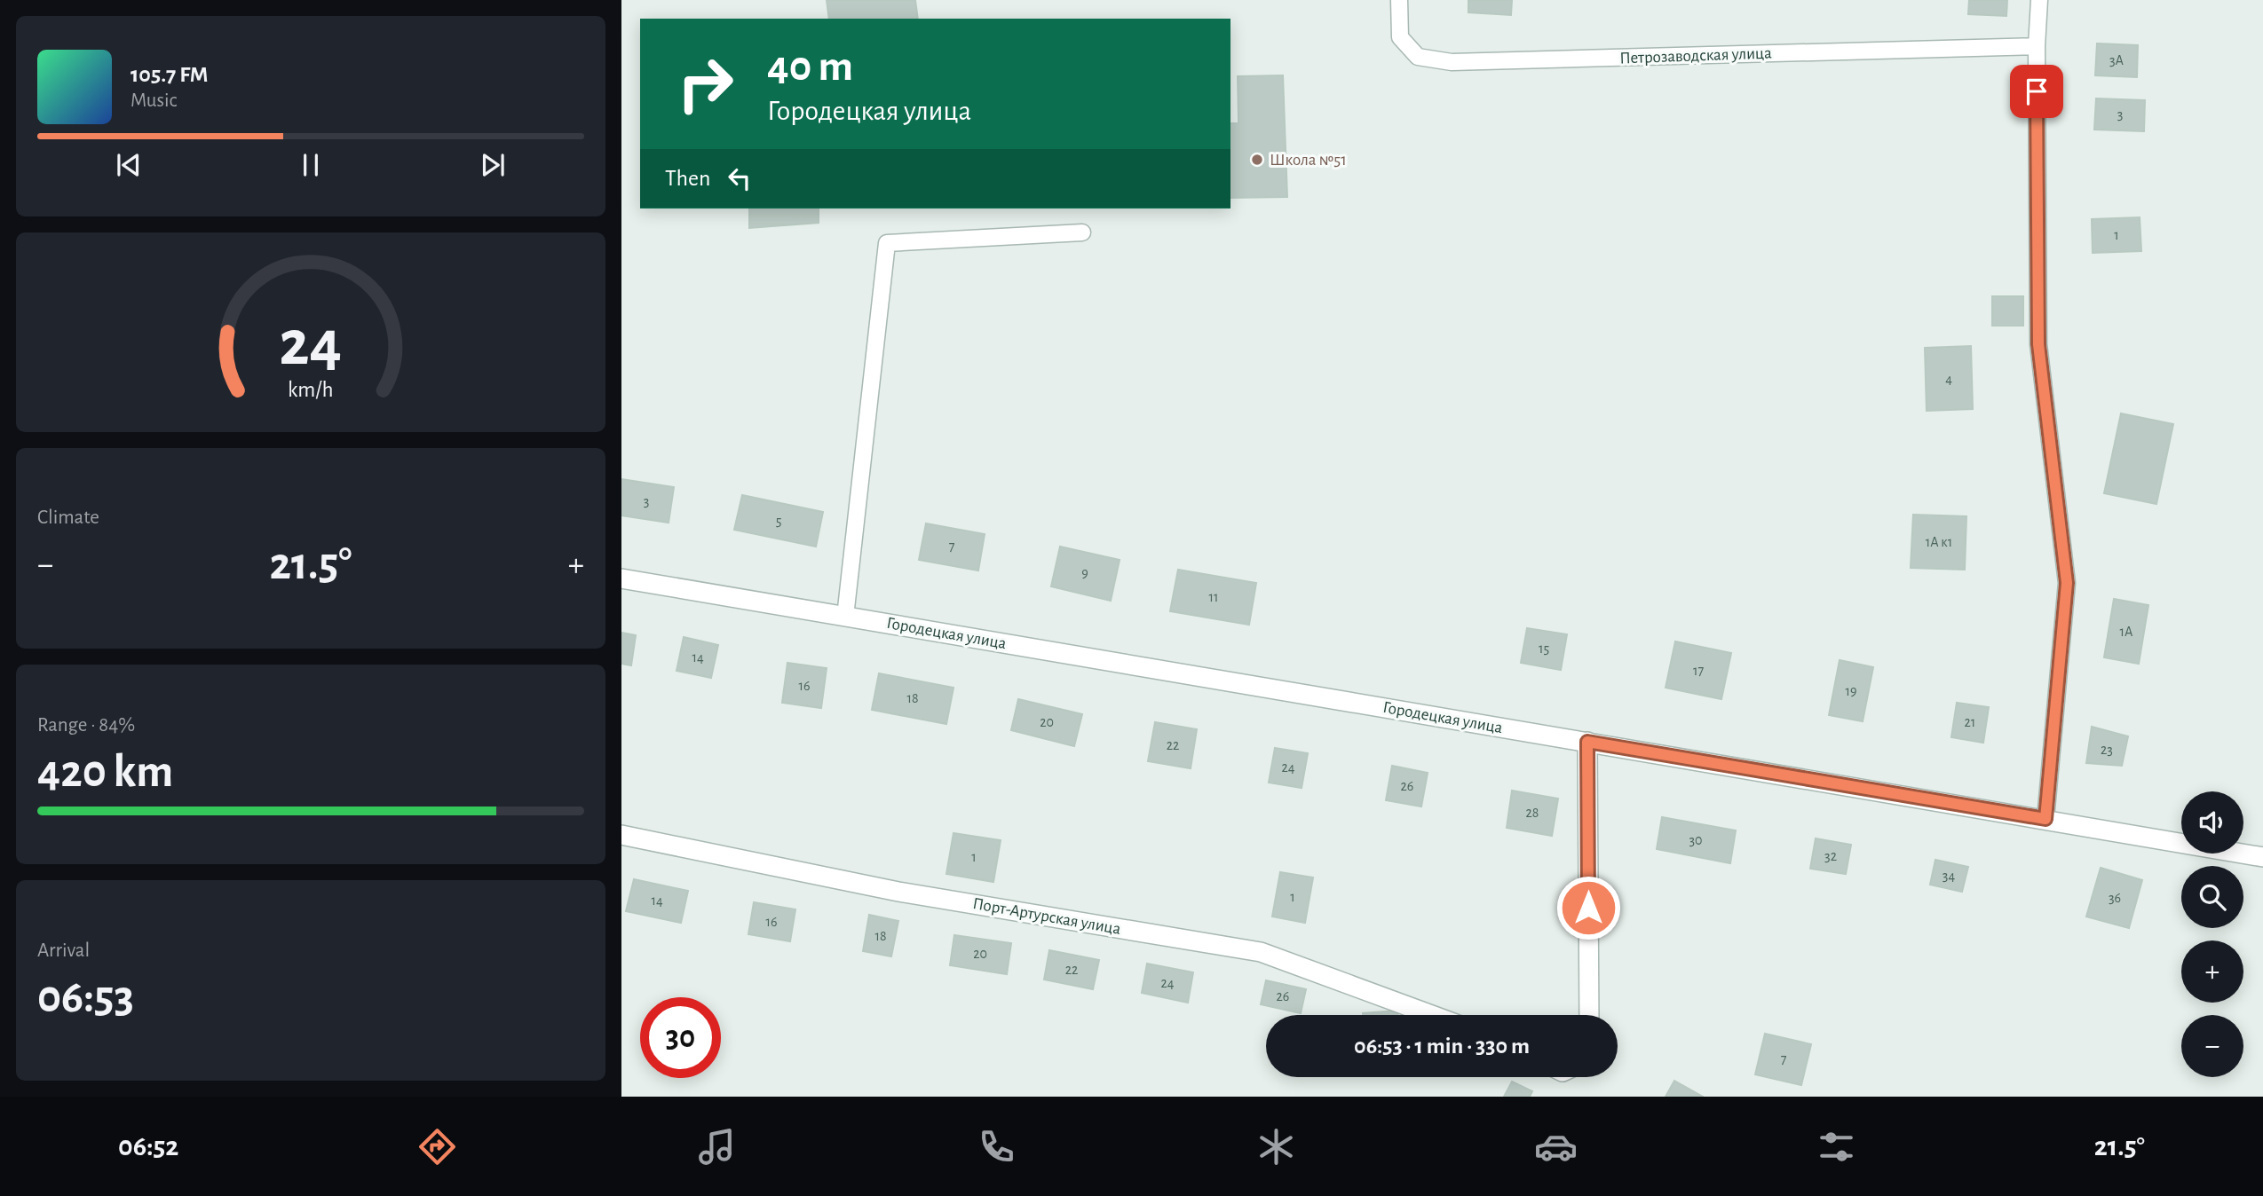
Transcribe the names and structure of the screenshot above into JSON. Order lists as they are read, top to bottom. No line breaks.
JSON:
{"streets":{"street":["Городецкая улица","Порт-Артурская улица"],"lane":["Петрозаводская улица"]},"places":["Школа №51"],"house_numbers":["3А","3","1","4","3","5","1А к1","7","9","11","1А","15","14","17","16","19","18","20","21","22","23","24","26","28","30","32","1","34","1","36","14","16","18","20","22","24","26","7"],"page":{"turn":["40 m","Городецкая улица"],"song":["105.7 FM","Music"],"then":"Then","tile":["Climate",["Range · 84%","420 km"],["Arrival","06:53"]],"heat":["−","21.5°","+"],"map_buttons":["+","−"],"limit":"30","trip":"06:53 · 1 min · 330 m","tabs":["06:52","21.5°"],"gauge":["24","km/h"]}}
